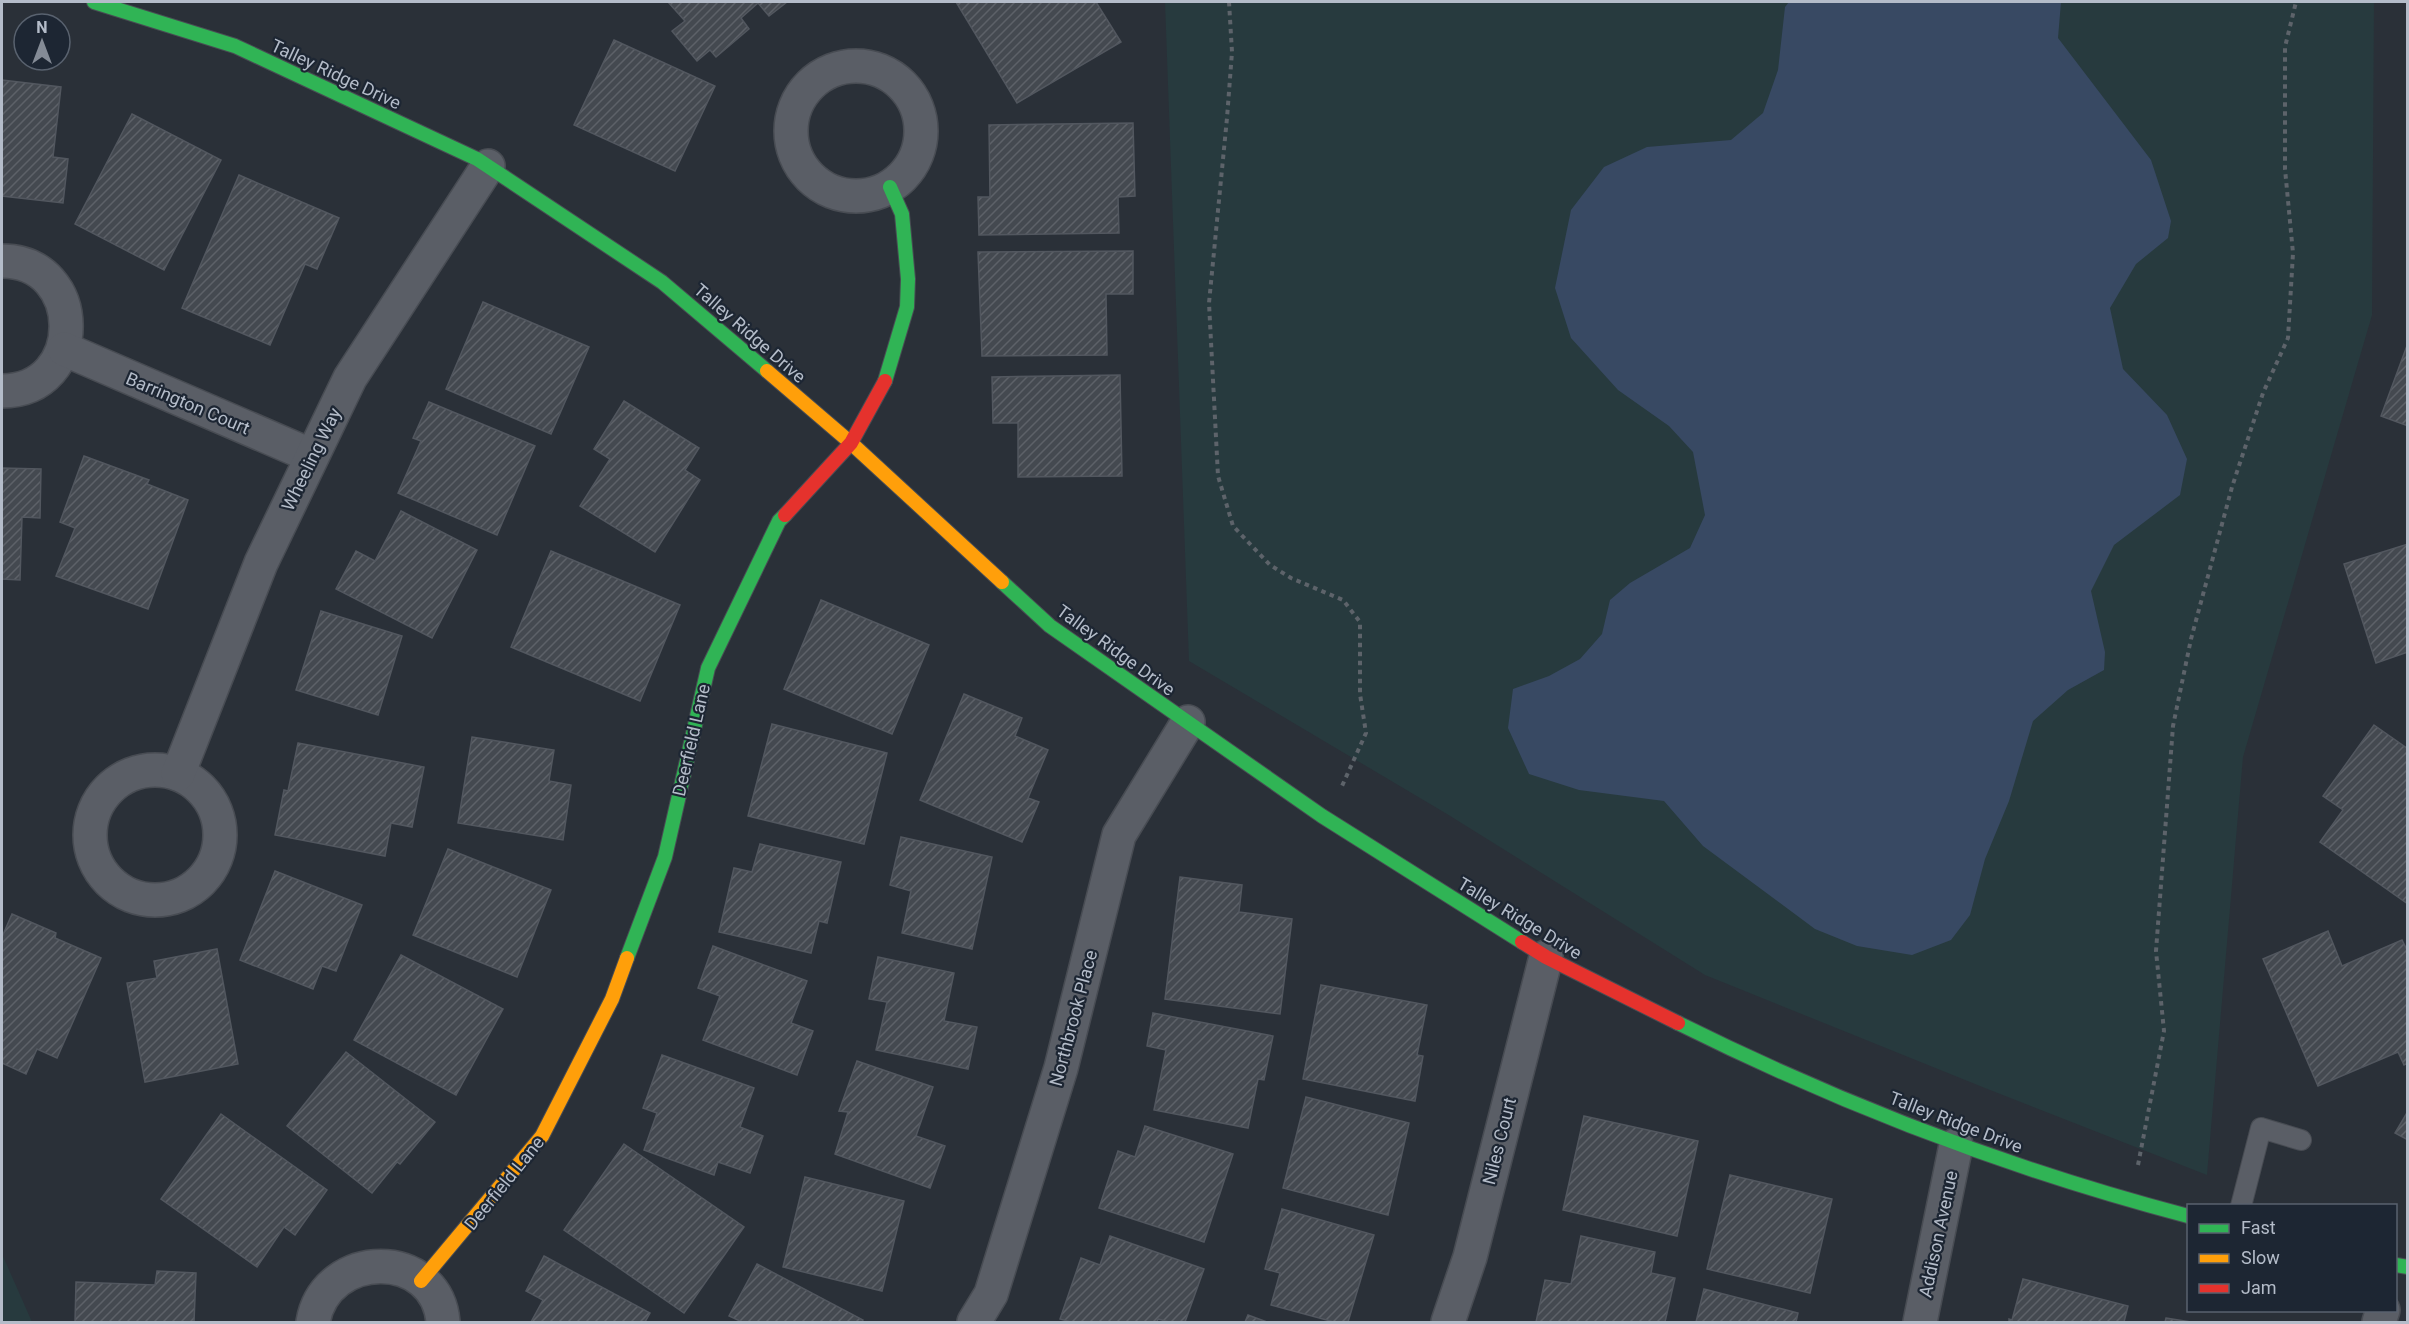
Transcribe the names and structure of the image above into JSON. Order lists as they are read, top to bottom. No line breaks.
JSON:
{"streets":{"street":["Talley Ridge Drive","Barrington Court","Wheeling Way","Deerfield Lane","Northbrook Place","Niles Court","Addison Avenue"]},"crossings":[["Talley Ridge Drive","Wheeling Way"],["Talley Ridge Drive","Deerfield Lane"],["Talley Ridge Drive","Northbrook Place"],["Talley Ridge Drive","Niles Court"],["Talley Ridge Drive","Addison Avenue"],["Barrington Court","Wheeling Way"]],"legend":["Fast","Slow","Jam"],"north":"top"}
